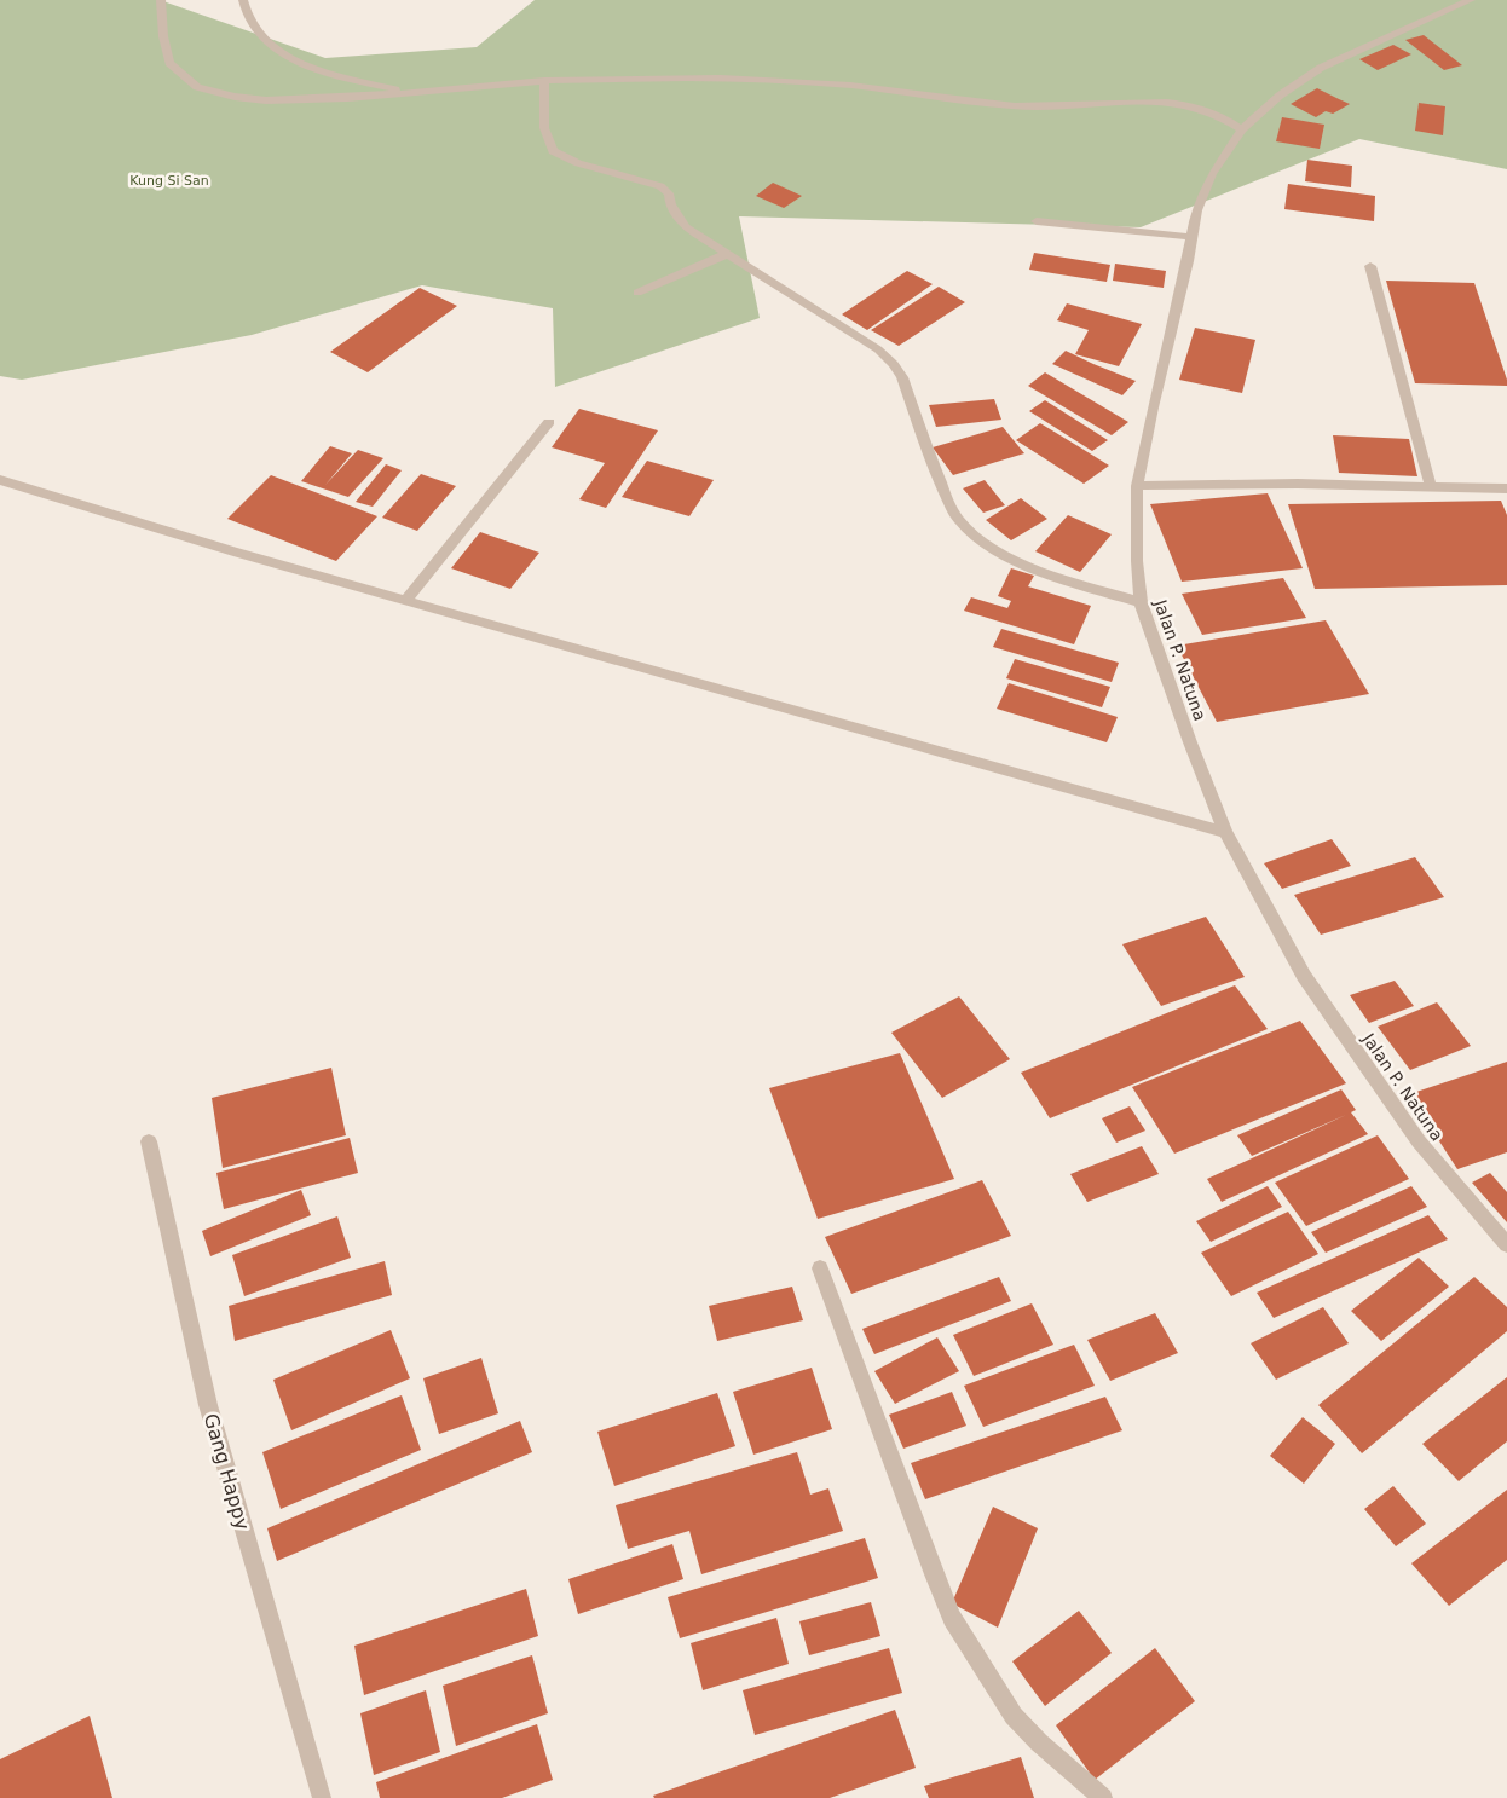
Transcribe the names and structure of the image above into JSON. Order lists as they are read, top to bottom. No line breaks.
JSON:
{"streets":{"street":["Jalan P. Natuna","Gang Happy"]},"parks":["Kung Si San"]}
